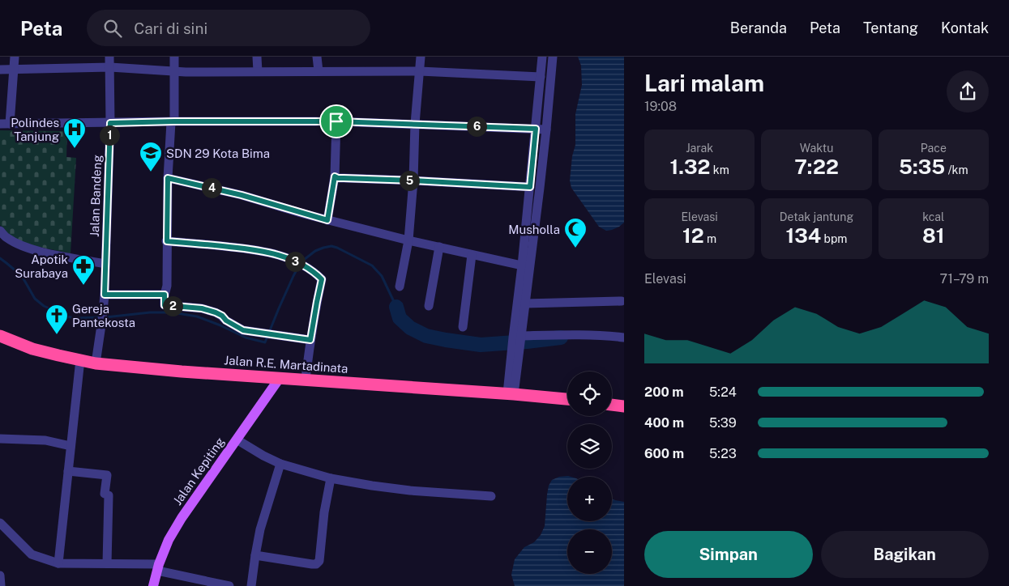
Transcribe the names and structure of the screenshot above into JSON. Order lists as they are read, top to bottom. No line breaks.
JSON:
{"streets":{"highway":["Jalan R.E. Martadinata"],"main road":["Jalan Kepiting"],"street":["Jalan Bandeng"]},"crossings":[["Jalan Bandeng","Jalan R.E. Martadinata"],["Jalan R.E. Martadinata","Jalan Kepiting"]],"places":{"hospital":["Polindes Tanjung"],"school or university":["SDN 29 Kota Bima"],"mosque":["Musholla"],"pharmacy":["Apotik Surabaya"],"church":["Gereja Pantekosta"]},"page":{"header":"Peta","search":"Cari di sini","nav":["Beranda","Peta","Tentang","Kontak"],"heading":["Lari malam","19:08"],"pins":["6","1","5","4","3","2"],"stats":[["Jarak","1.32 km"],["Waktu","7:22"],["Pace","5:35 /km"],["Elevasi","12 m"],["Detak jantung","134 bpm"],["kcal","81"]],"chart":["Elevasi","71–79 m"],"map_buttons":["+","−"],"list":[{"name":"200 m","note":"5:24"},{"name":"400 m","note":"5:39"},{"name":"600 m","note":"5:23"}],"buttons":["Simpan","Bagikan"]}}
